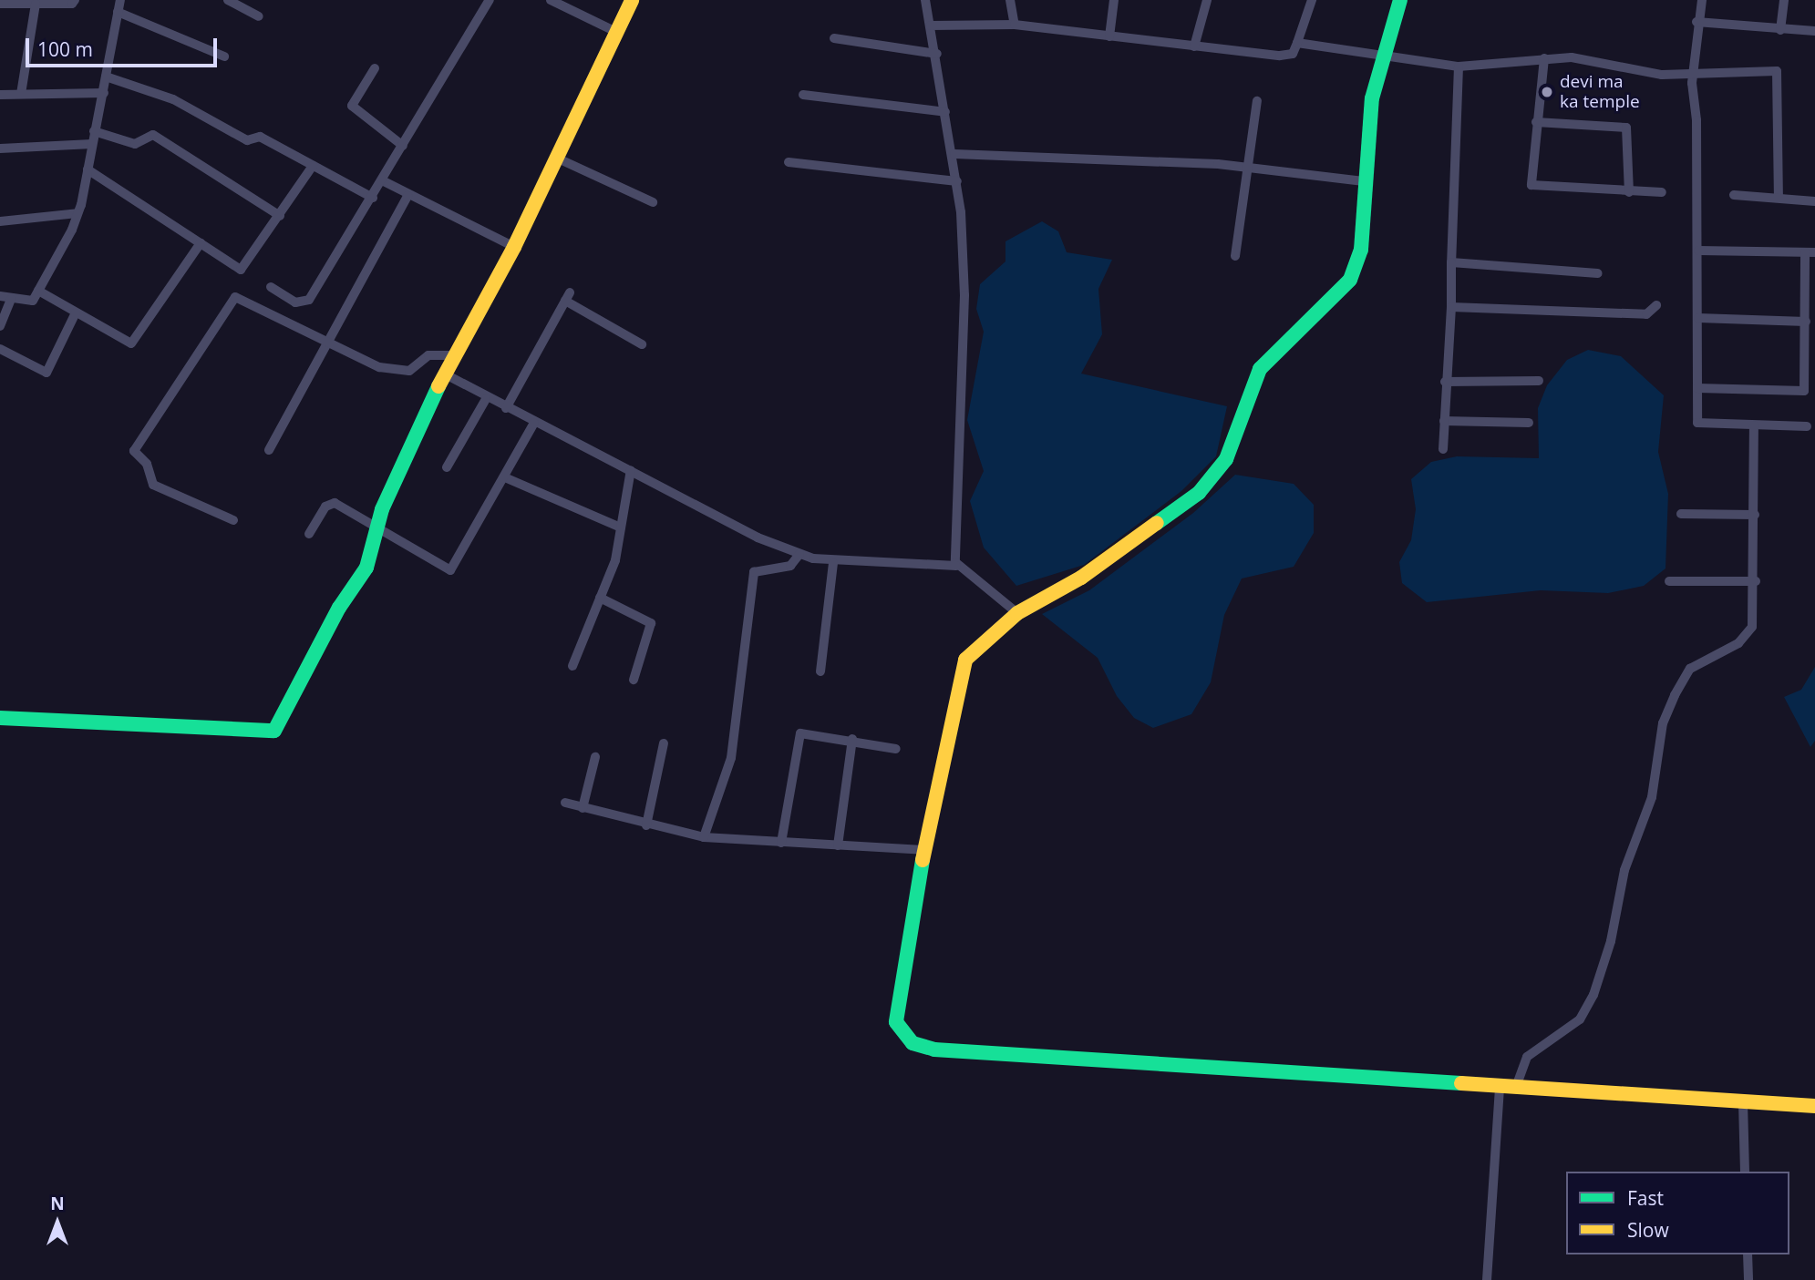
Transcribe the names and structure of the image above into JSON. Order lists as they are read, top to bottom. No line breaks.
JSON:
{"places":["devi ma ka temple"],"legend":["Fast","Slow"],"scale_bar":"100 m","north":"top"}
